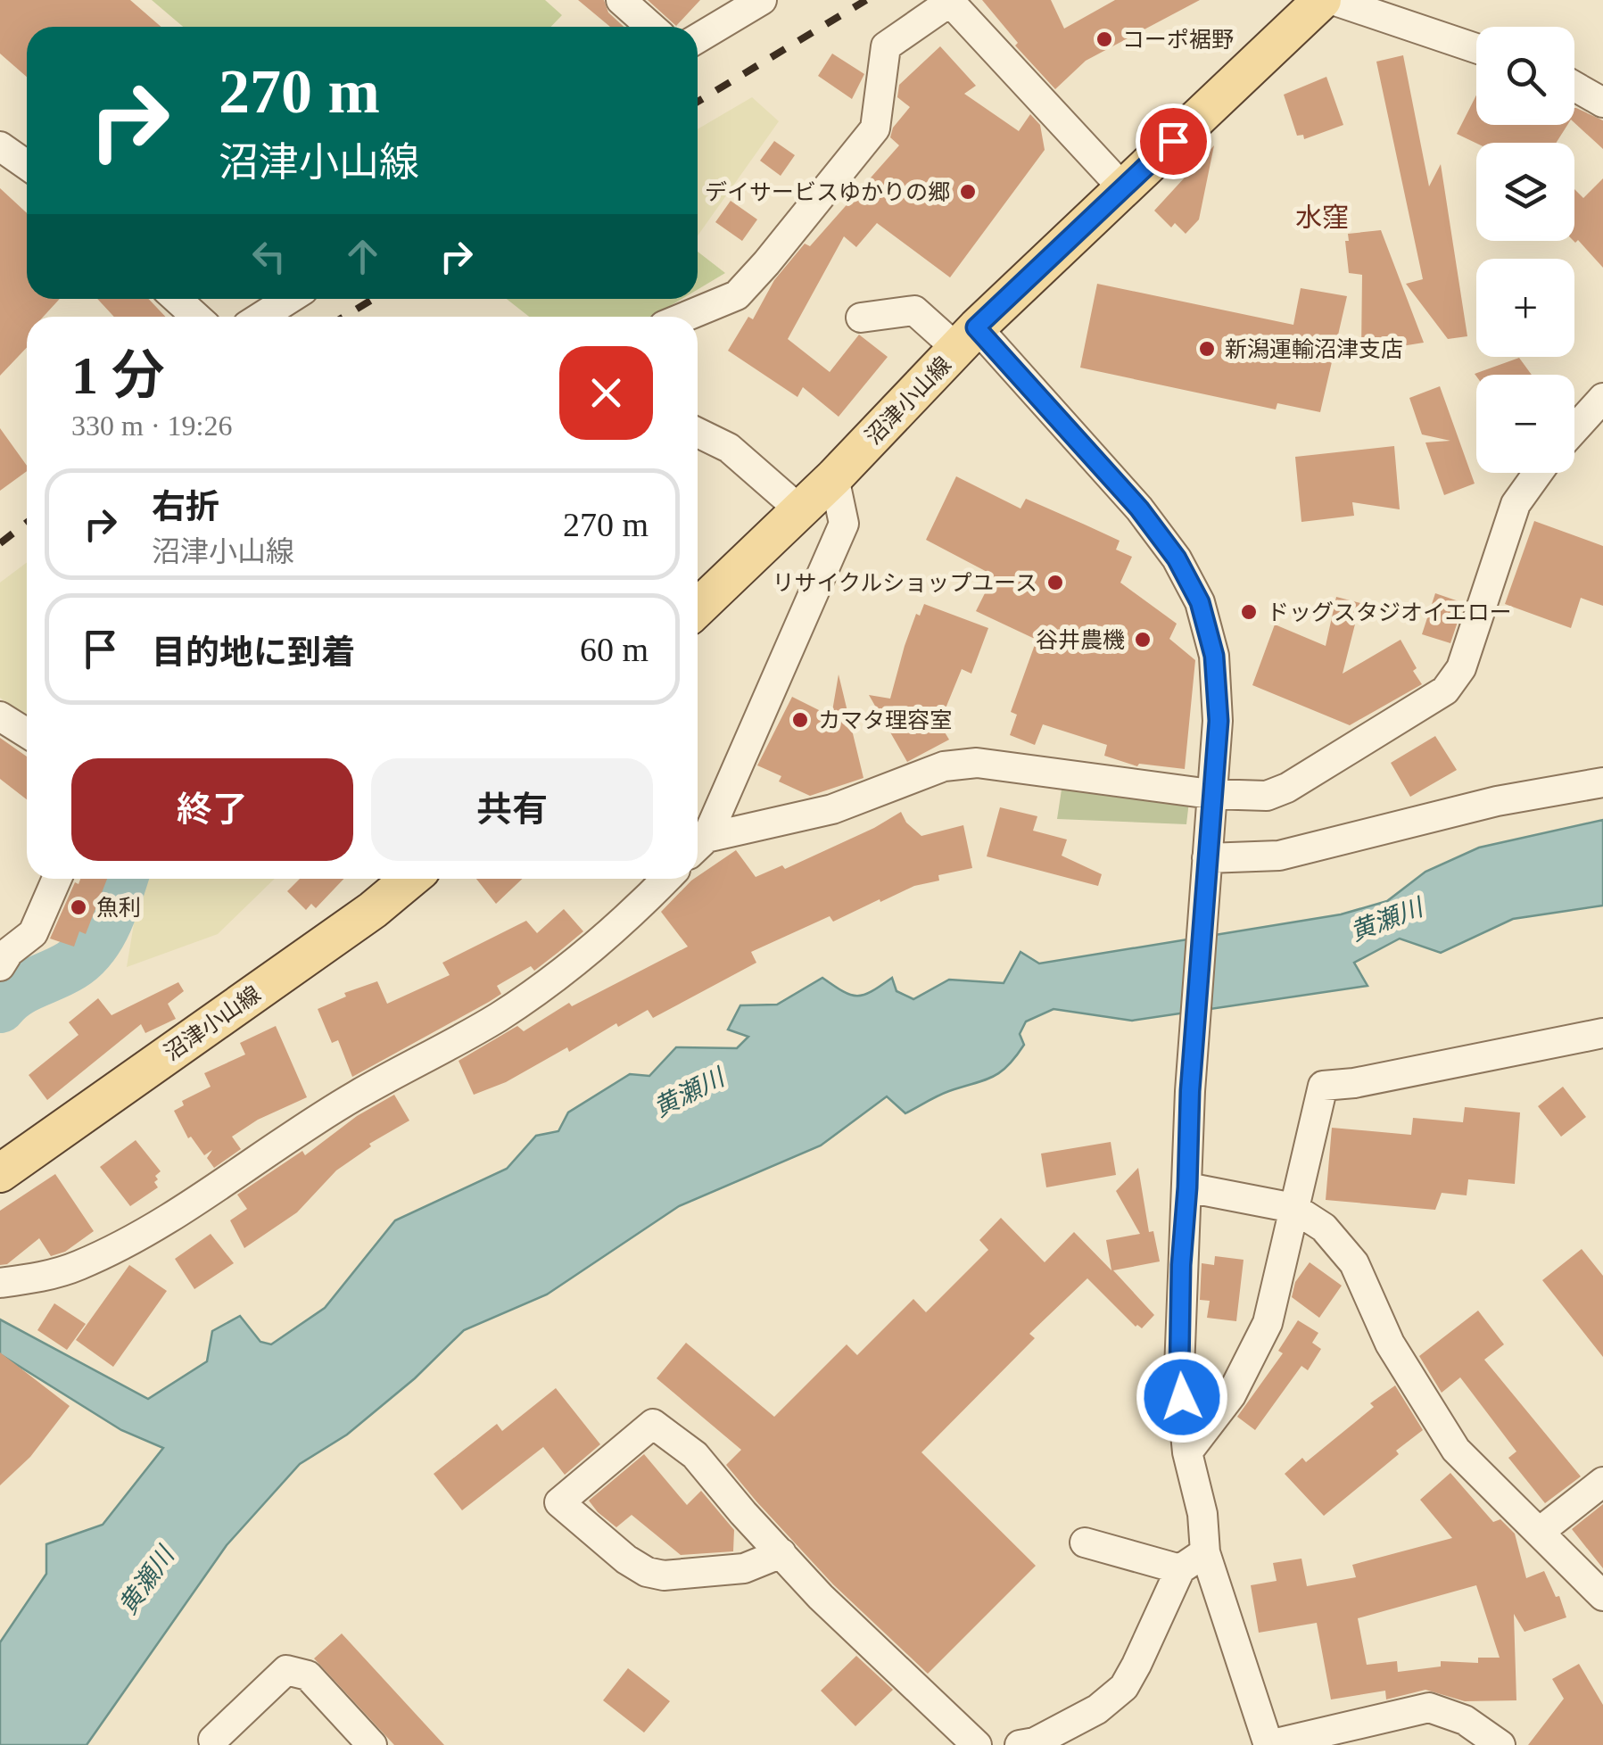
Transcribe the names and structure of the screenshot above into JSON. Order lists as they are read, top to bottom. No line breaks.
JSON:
{"streets":{"main road":["沼津小山線"]},"districts":["水窪"],"water":["黄瀬川"],"places":["コーポ裾野","デイサービスゆかりの郷","新潟運輸沼津支店","リサイクルショップユース","ドッグスタジオイエロー","谷井農機","カマタ理容室","魚利"],"page":{"map_buttons":["+","−"],"turn":["270 m","沼津小山線"],"heading":["1 分","330 m · 19:26"],"list":[{"name":"右折","note":"沼津小山線","value":"270 m"},{"name":"目的地に到着","value":"60 m"}],"buttons":["終了","共有"]}}
